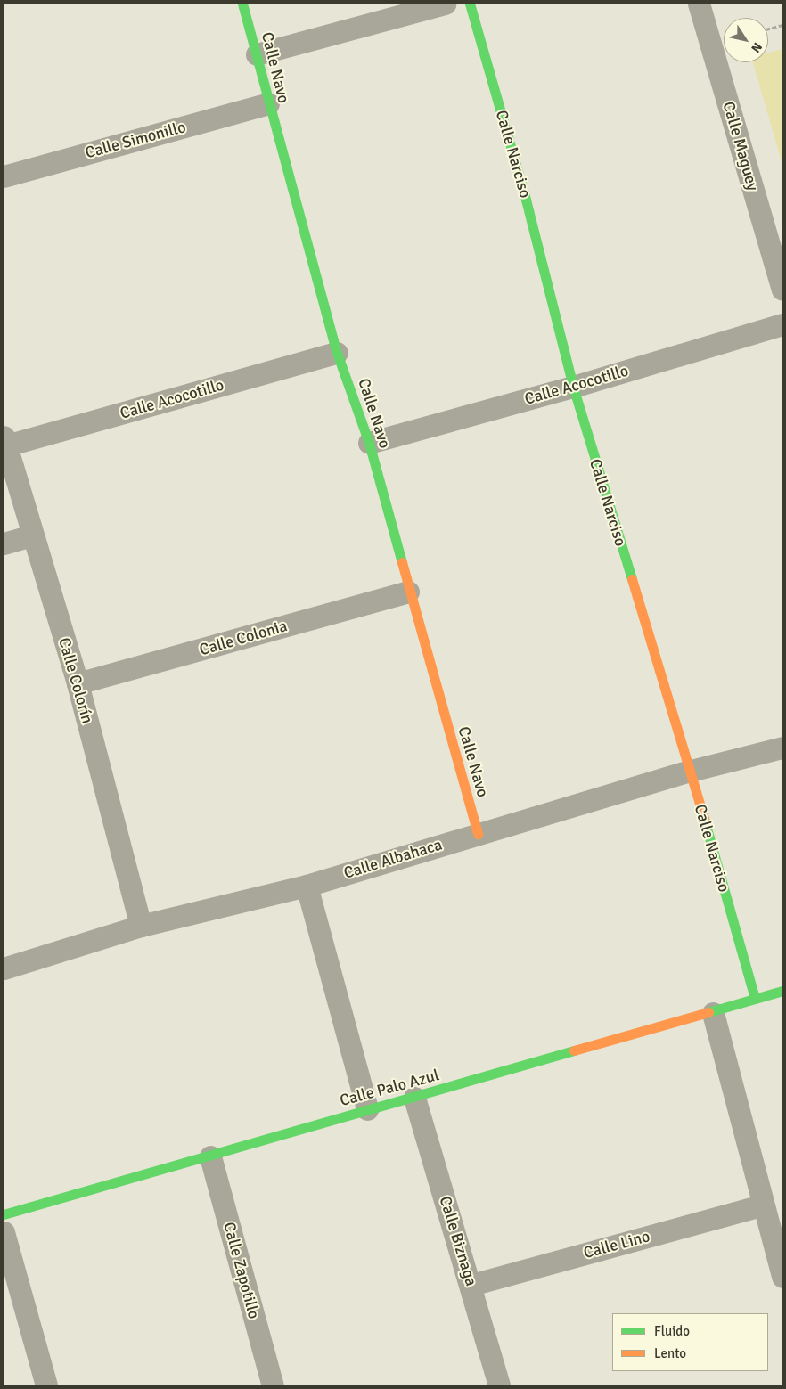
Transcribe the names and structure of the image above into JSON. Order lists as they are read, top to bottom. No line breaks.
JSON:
{"streets":{"street":["Calle Navo","Calle Simonillo","Calle Maguey","Calle Narciso","Calle Acocotillo","Calle Colonia","Calle Colorín","Calle Albahaca","Calle Palo Azul","Calle Biznaga","Calle Lino","Calle Zapotillo"]},"crossings":[["Calle Navo","Calle Simonillo"],["Calle Navo","Calle Acocotillo"],["Calle Navo","Calle Colonia"],["Calle Navo","Calle Albahaca"],["Calle Narciso","Calle Acocotillo"],["Calle Narciso","Calle Albahaca"],["Calle Narciso","Calle Palo Azul"],["Calle Acocotillo","Calle Colorín"],["Calle Colonia","Calle Colorín"],["Calle Colorín","Calle Albahaca"],["Calle Palo Azul","Calle Biznaga"],["Calle Palo Azul","Calle Zapotillo"],["Calle Biznaga","Calle Lino"]],"legend":["Fluido","Lento"],"north":"bottom right"}
